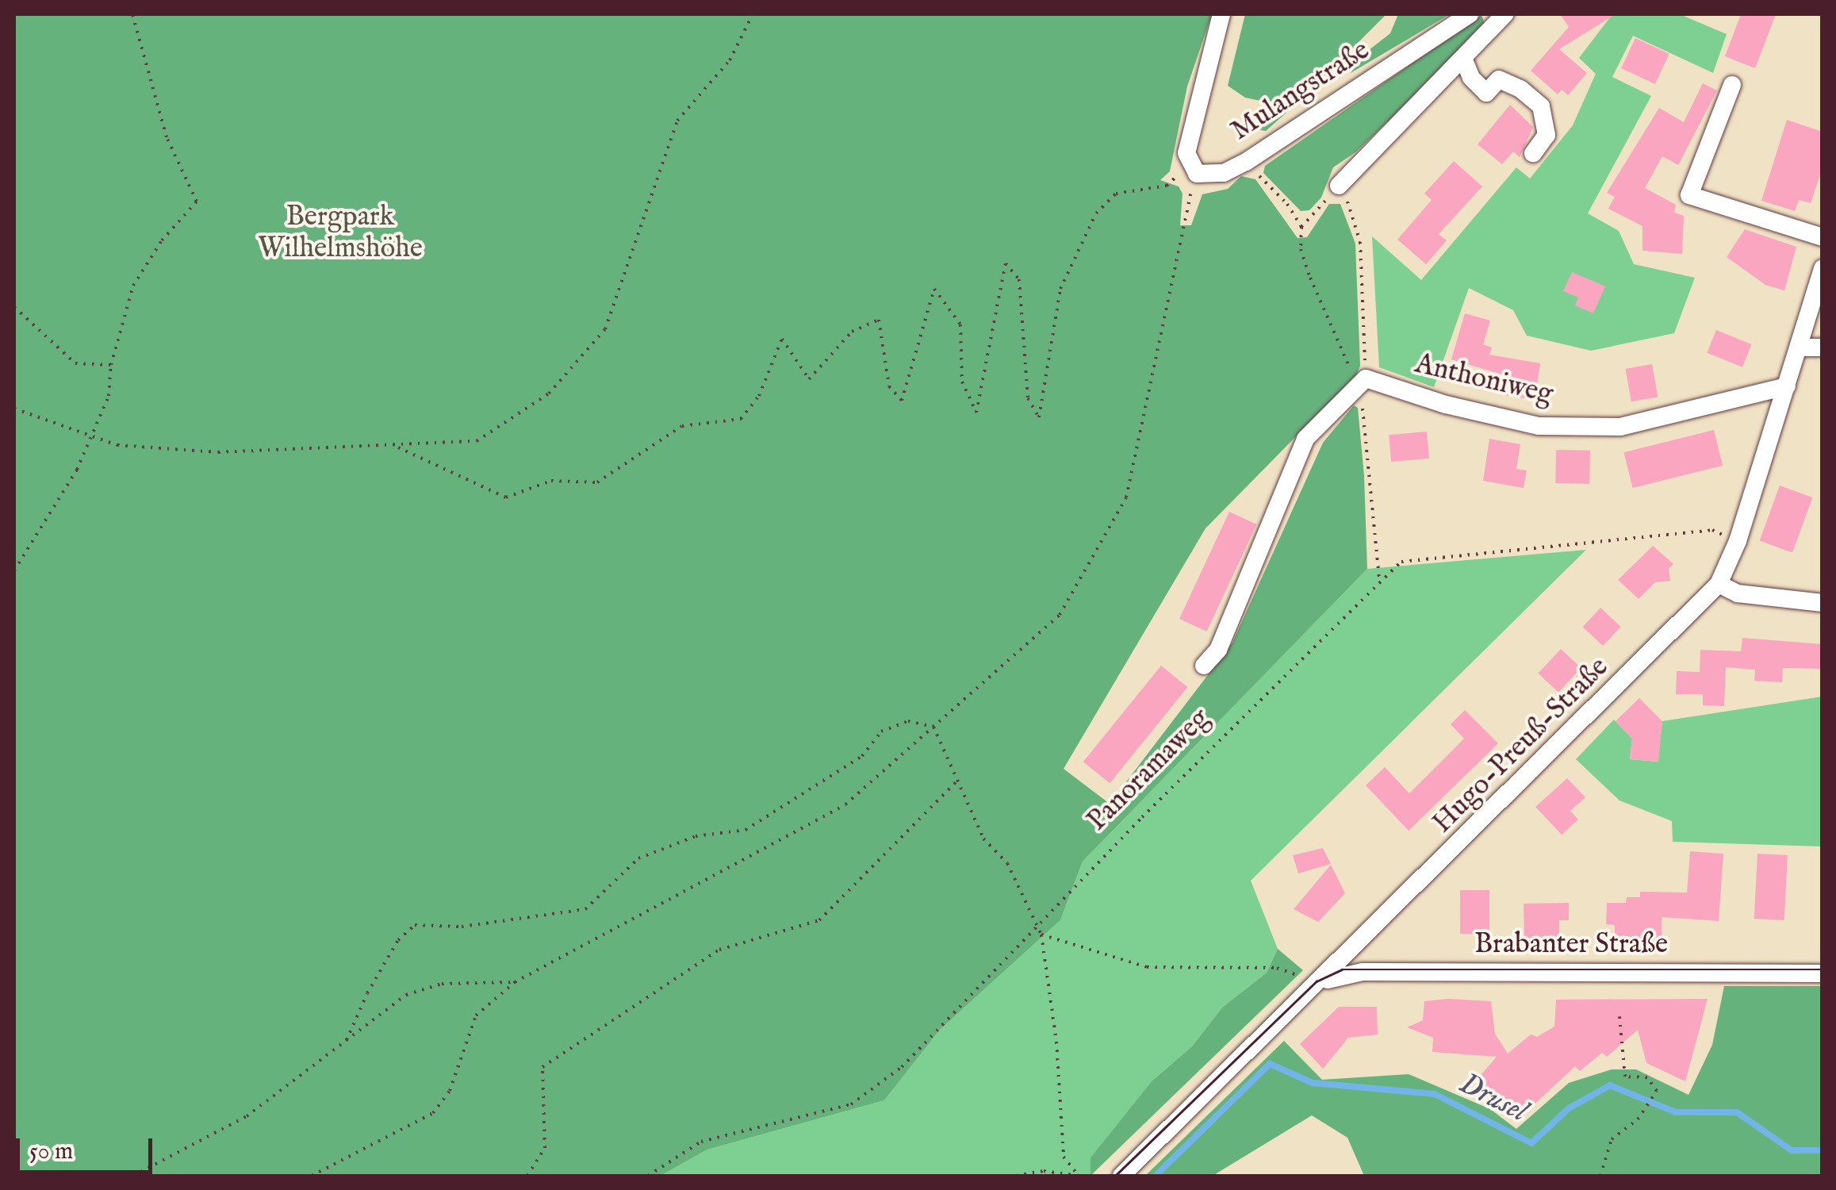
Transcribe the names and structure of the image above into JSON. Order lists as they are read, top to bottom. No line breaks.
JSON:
{"streets":{"street":["Mulangstraße","Anthoniweg","Hugo-Preuß-Straße","Panoramaweg","Brabanter Straße"]},"crossings":[["Anthoniweg","Hugo-Preuß-Straße"],["Anthoniweg","Panoramaweg"],["Hugo-Preuß-Straße","Panoramaweg"],["Hugo-Preuß-Straße","Brabanter Straße"]],"water":["Drusel"],"parks":["Bergpark Wilhelmshöhe"],"scale_bar":"50 m"}
